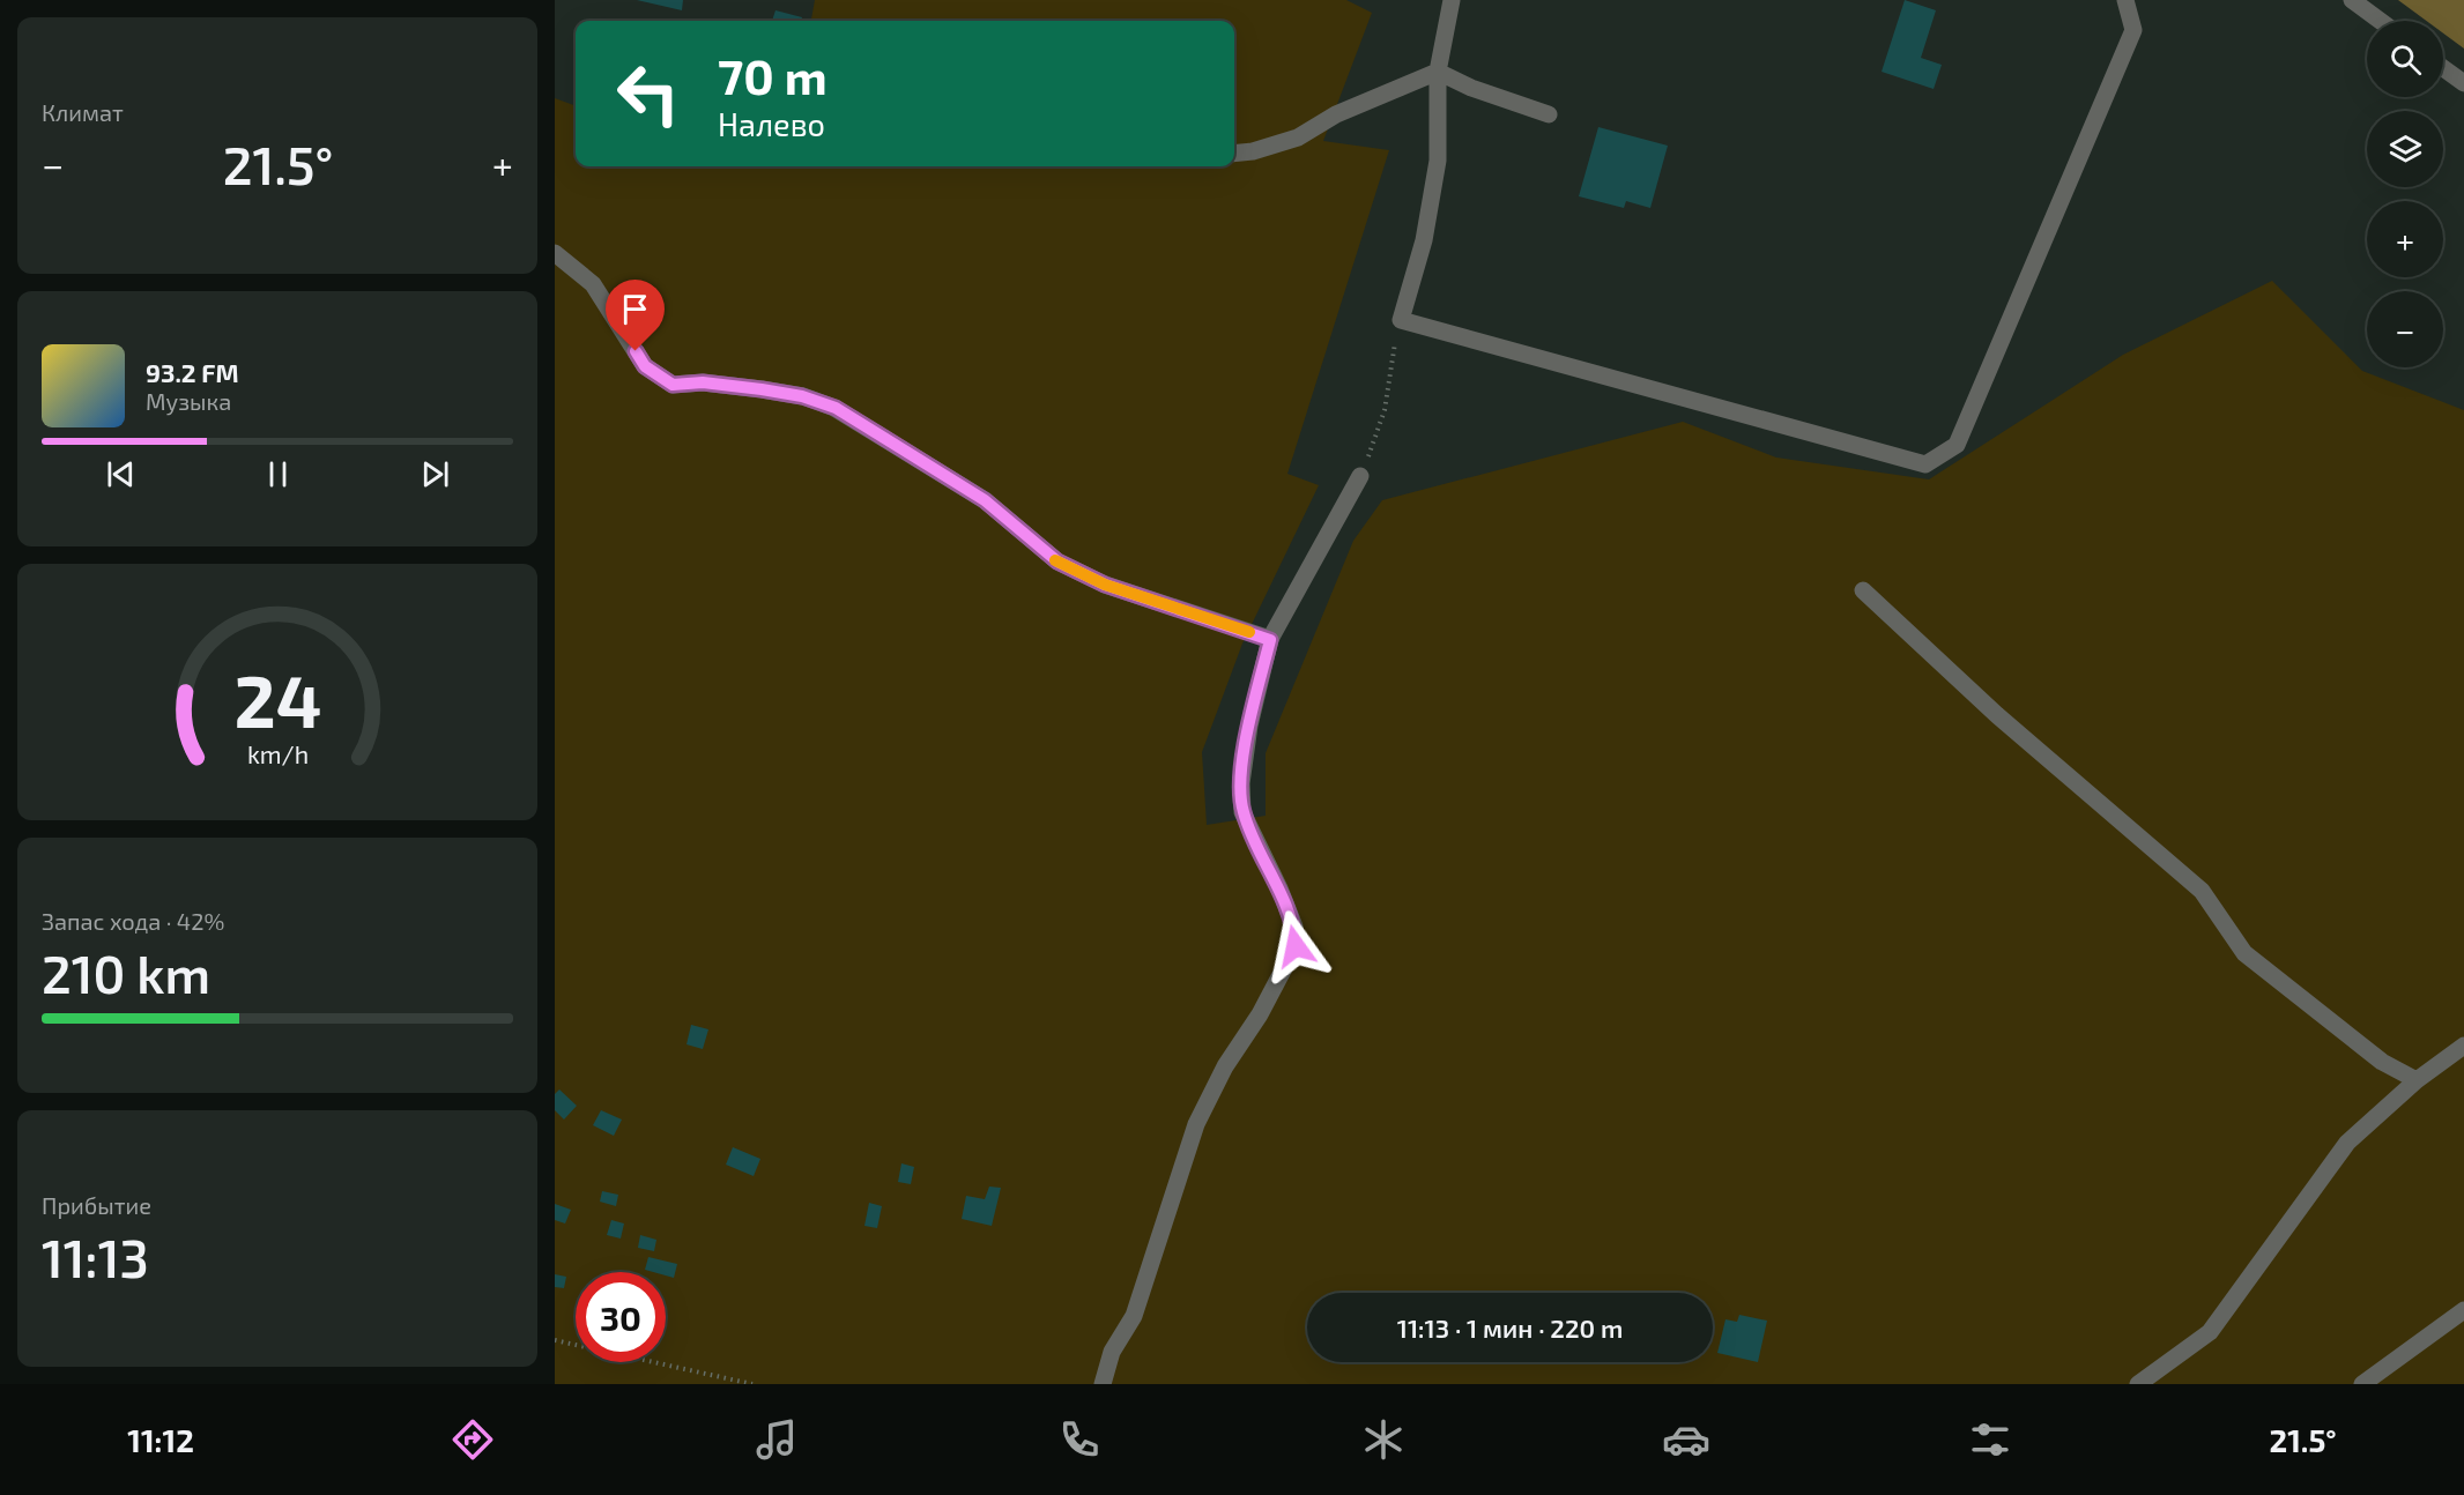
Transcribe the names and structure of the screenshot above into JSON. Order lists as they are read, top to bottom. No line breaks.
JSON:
{"page":{"tile":["Климат",["Запас хода · 42%","210 km"],["Прибытие","11:13"]],"map_buttons":["+","−"],"turn":["70 m","Налево"],"heat":["−","21.5°","+"],"song":["93.2 FM","Музыка"],"limit":"30","trip":"11:13 · 1 мин · 220 m","tabs":["11:12","21.5°"],"gauge":["24","km/h"]}}
